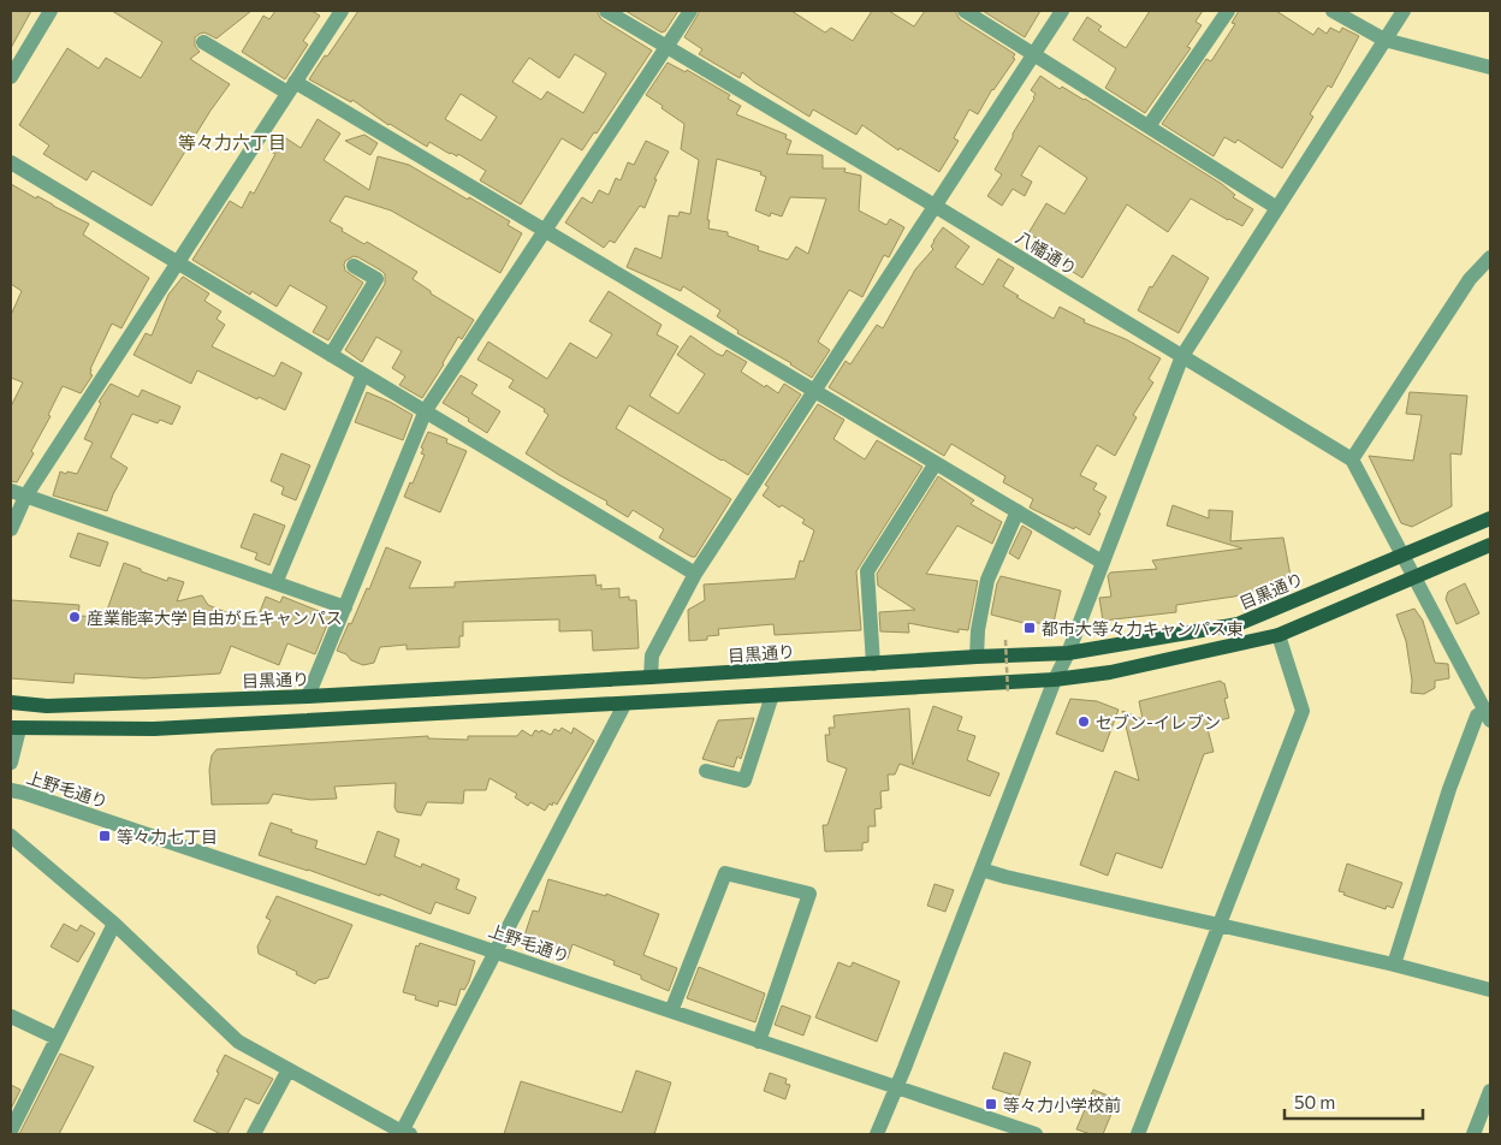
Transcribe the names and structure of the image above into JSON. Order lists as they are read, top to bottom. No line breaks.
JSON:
{"streets":{"main road":["目黒通り"],"street":["八幡通り","上野毛通り"]},"crossings":[["八幡通り","目黒通り"]],"districts":["等々力六丁目"],"places":{"other":["産業能率大学 自由が丘キャンパス","セブン-イレブン"],"transit":["都市大等々力キャンパス東","等々力七丁目","等々力小学校前"]},"scale_bar":"50 m"}
